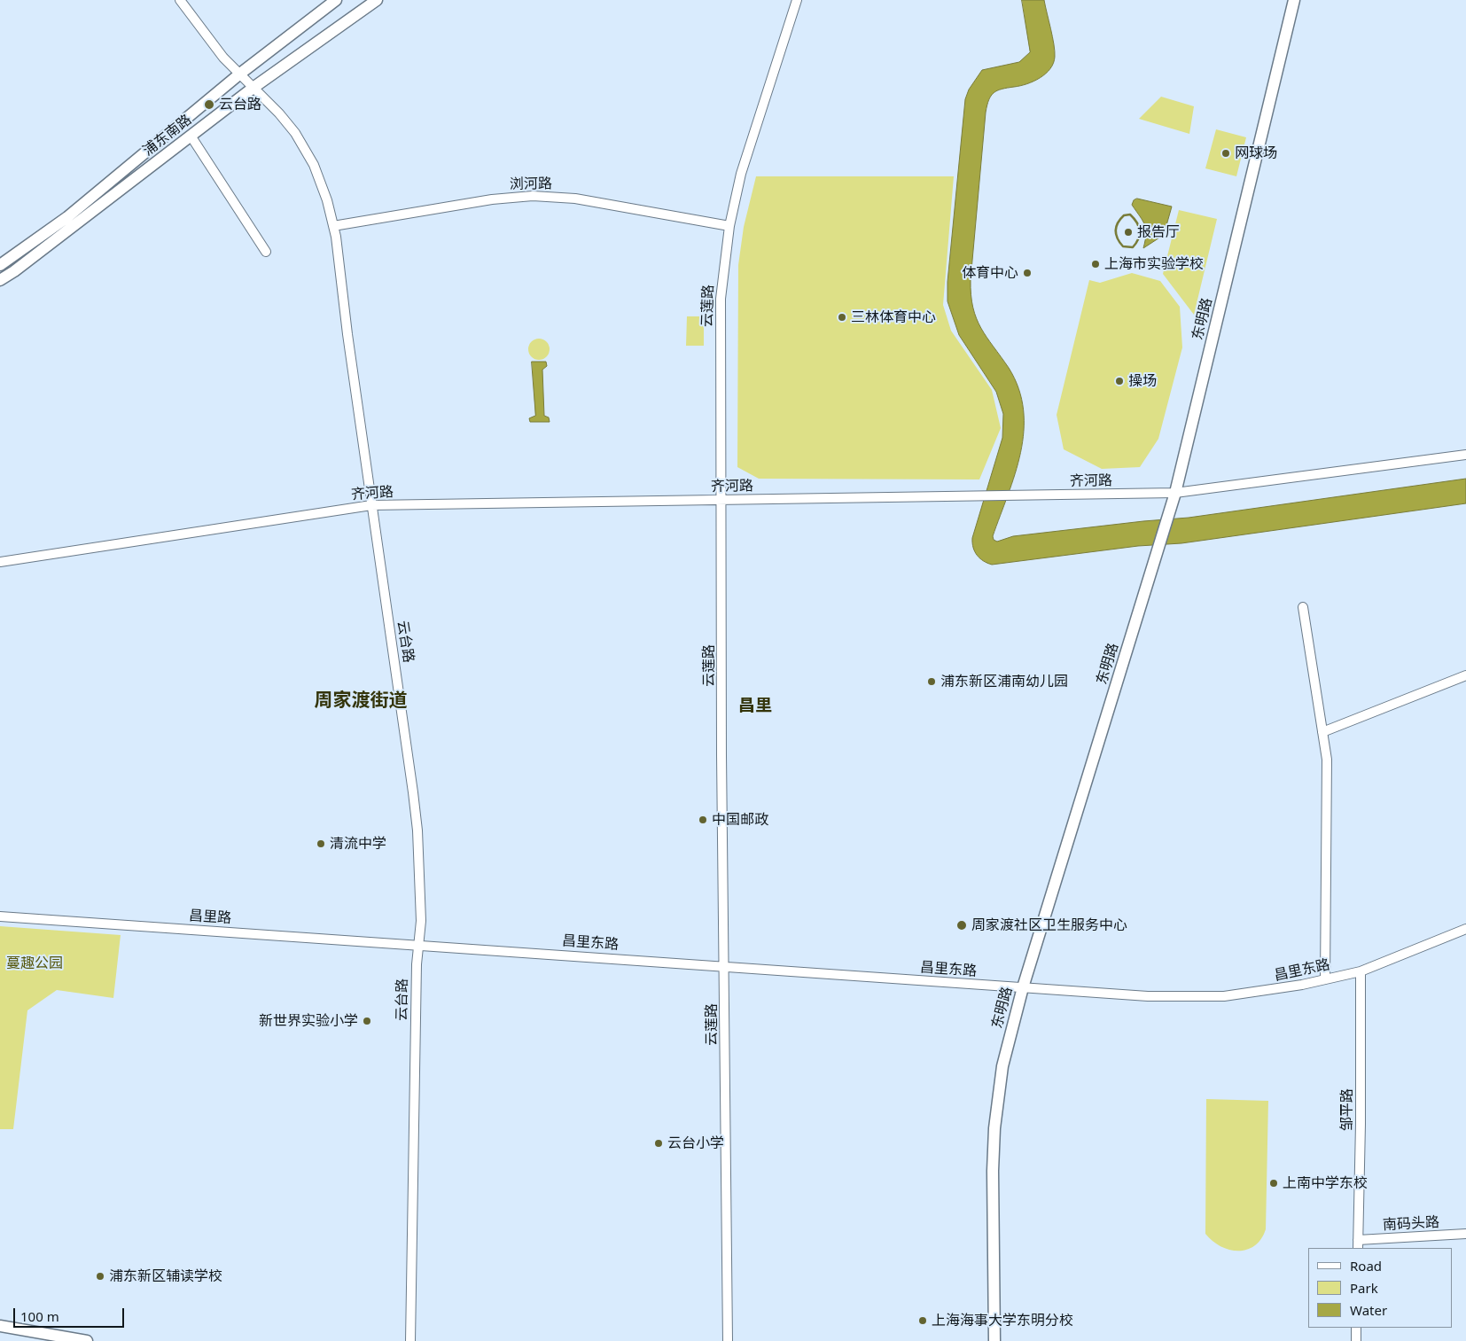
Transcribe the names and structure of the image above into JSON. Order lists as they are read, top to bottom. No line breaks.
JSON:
{"streets":{"main road":["浦东南路","东明路"],"street":["浏河路","云莲路","齐河路","云台路","昌里路","昌里东路","邹平路","南码头路"]},"crossings":[["浦东南路","云台路"],["浏河路","云莲路"],["浏河路","云台路"],["云莲路","齐河路"],["云莲路","昌里东路"],["东明路","齐河路"],["东明路","昌里东路"],["齐河路","云台路"],["云台路","昌里路"],["云台路","昌里东路"],["昌里路","昌里东路"],["昌里东路","邹平路"],["邹平路","南码头路"]],"districts":["周家渡街道","昌里"],"parks":["蔓趣公园"],"places":["云台路","网球场","报告厅","上海市实验学校","体育中心","三林体育中心","操场","浦东新区浦南幼儿园","中国邮政","清流中学","周家渡社区卫生服务中心","新世界实验小学","云台小学","上南中学东校","浦东新区辅读学校","上海海事大学东明分校"],"legend":["Road","Park","Water"],"scale_bar":"100 m"}
